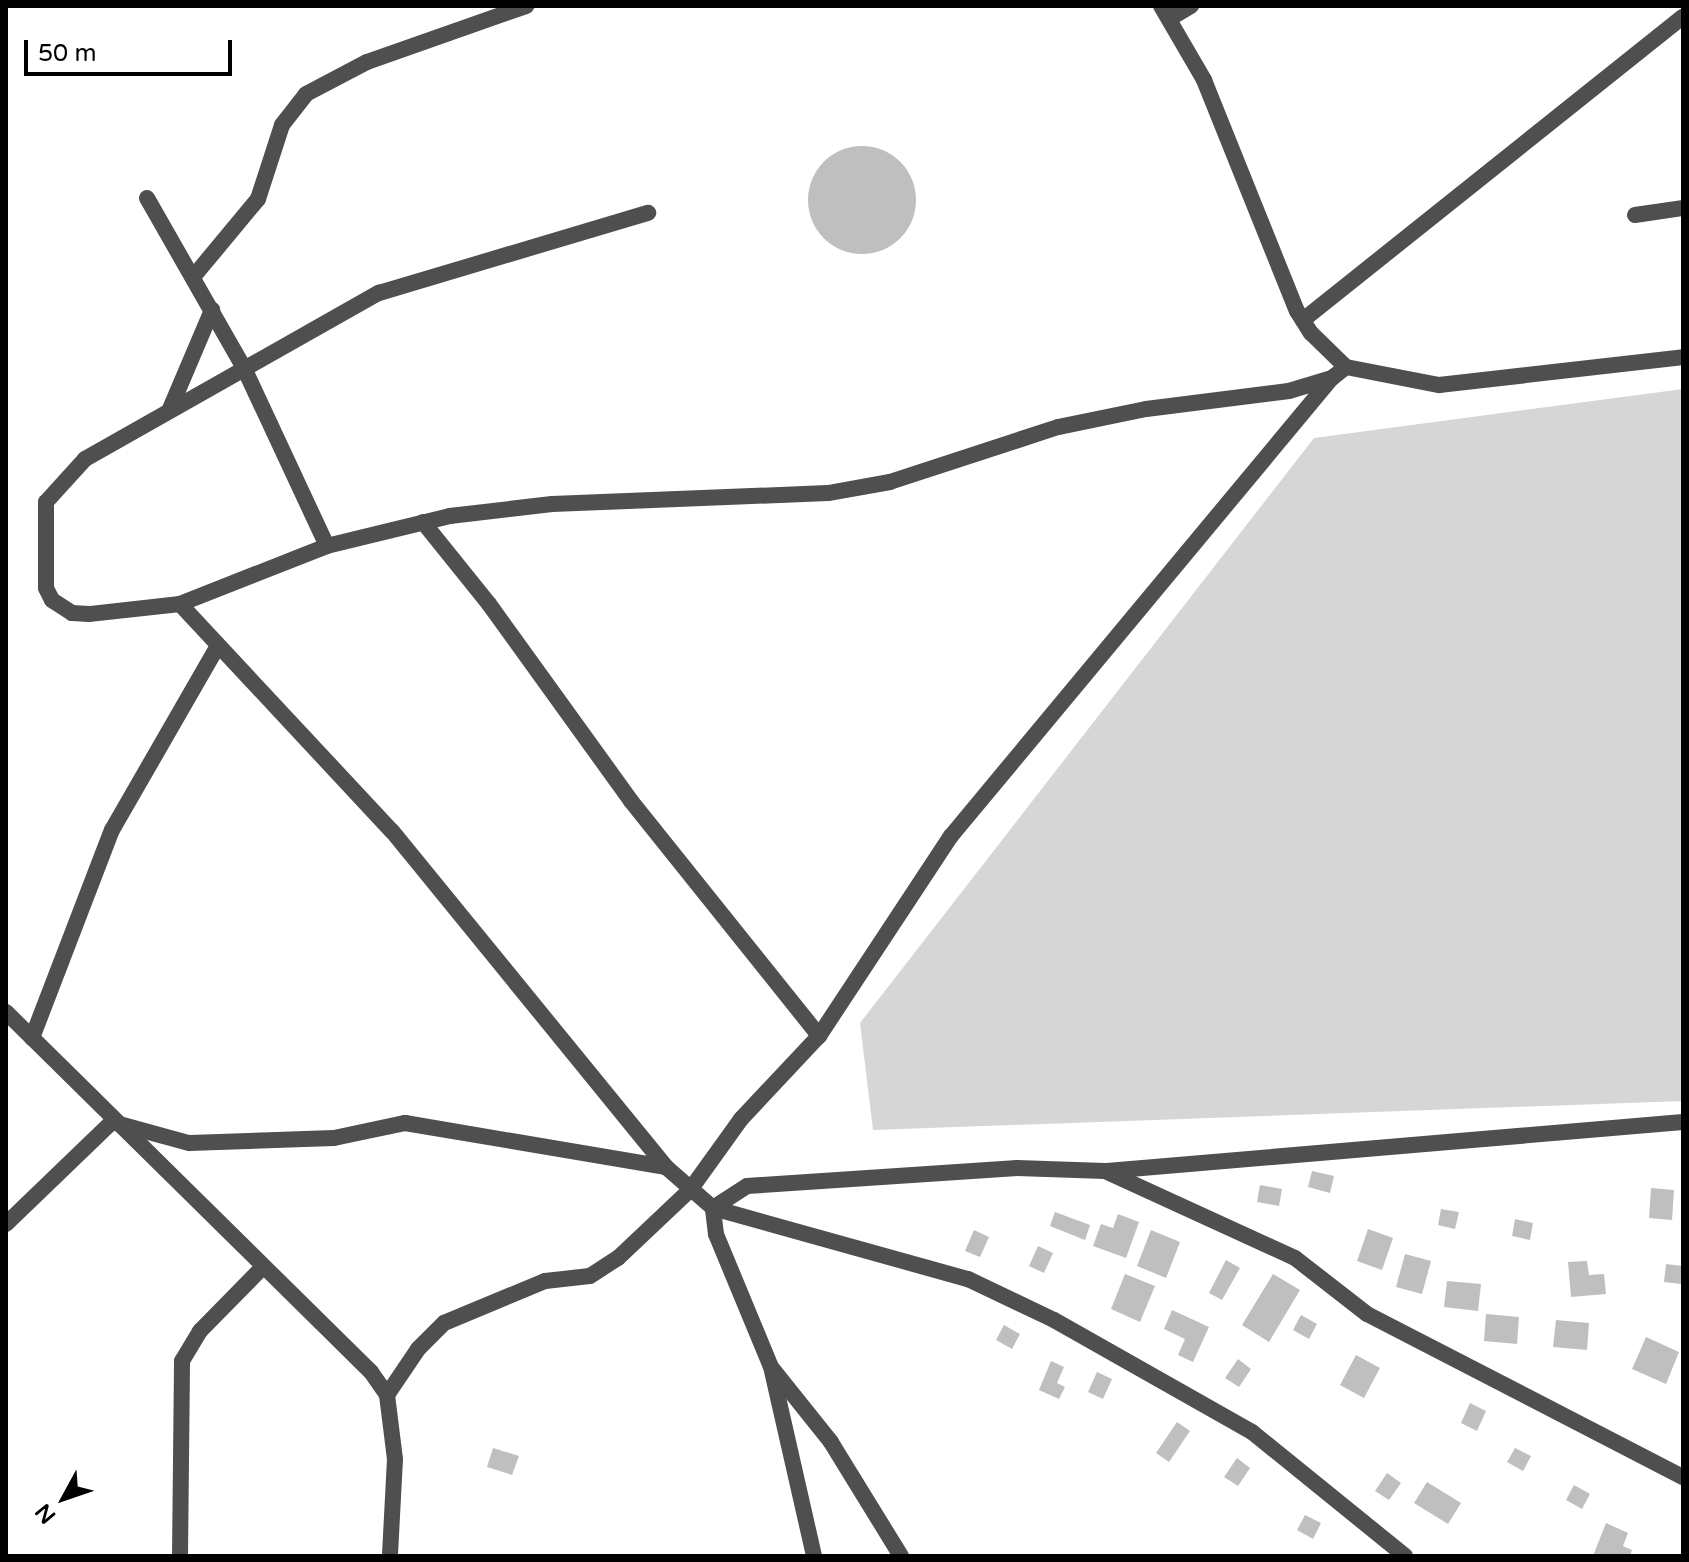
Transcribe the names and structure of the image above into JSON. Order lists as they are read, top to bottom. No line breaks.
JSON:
{"scale_bar":"50 m","north":"bottom left"}
